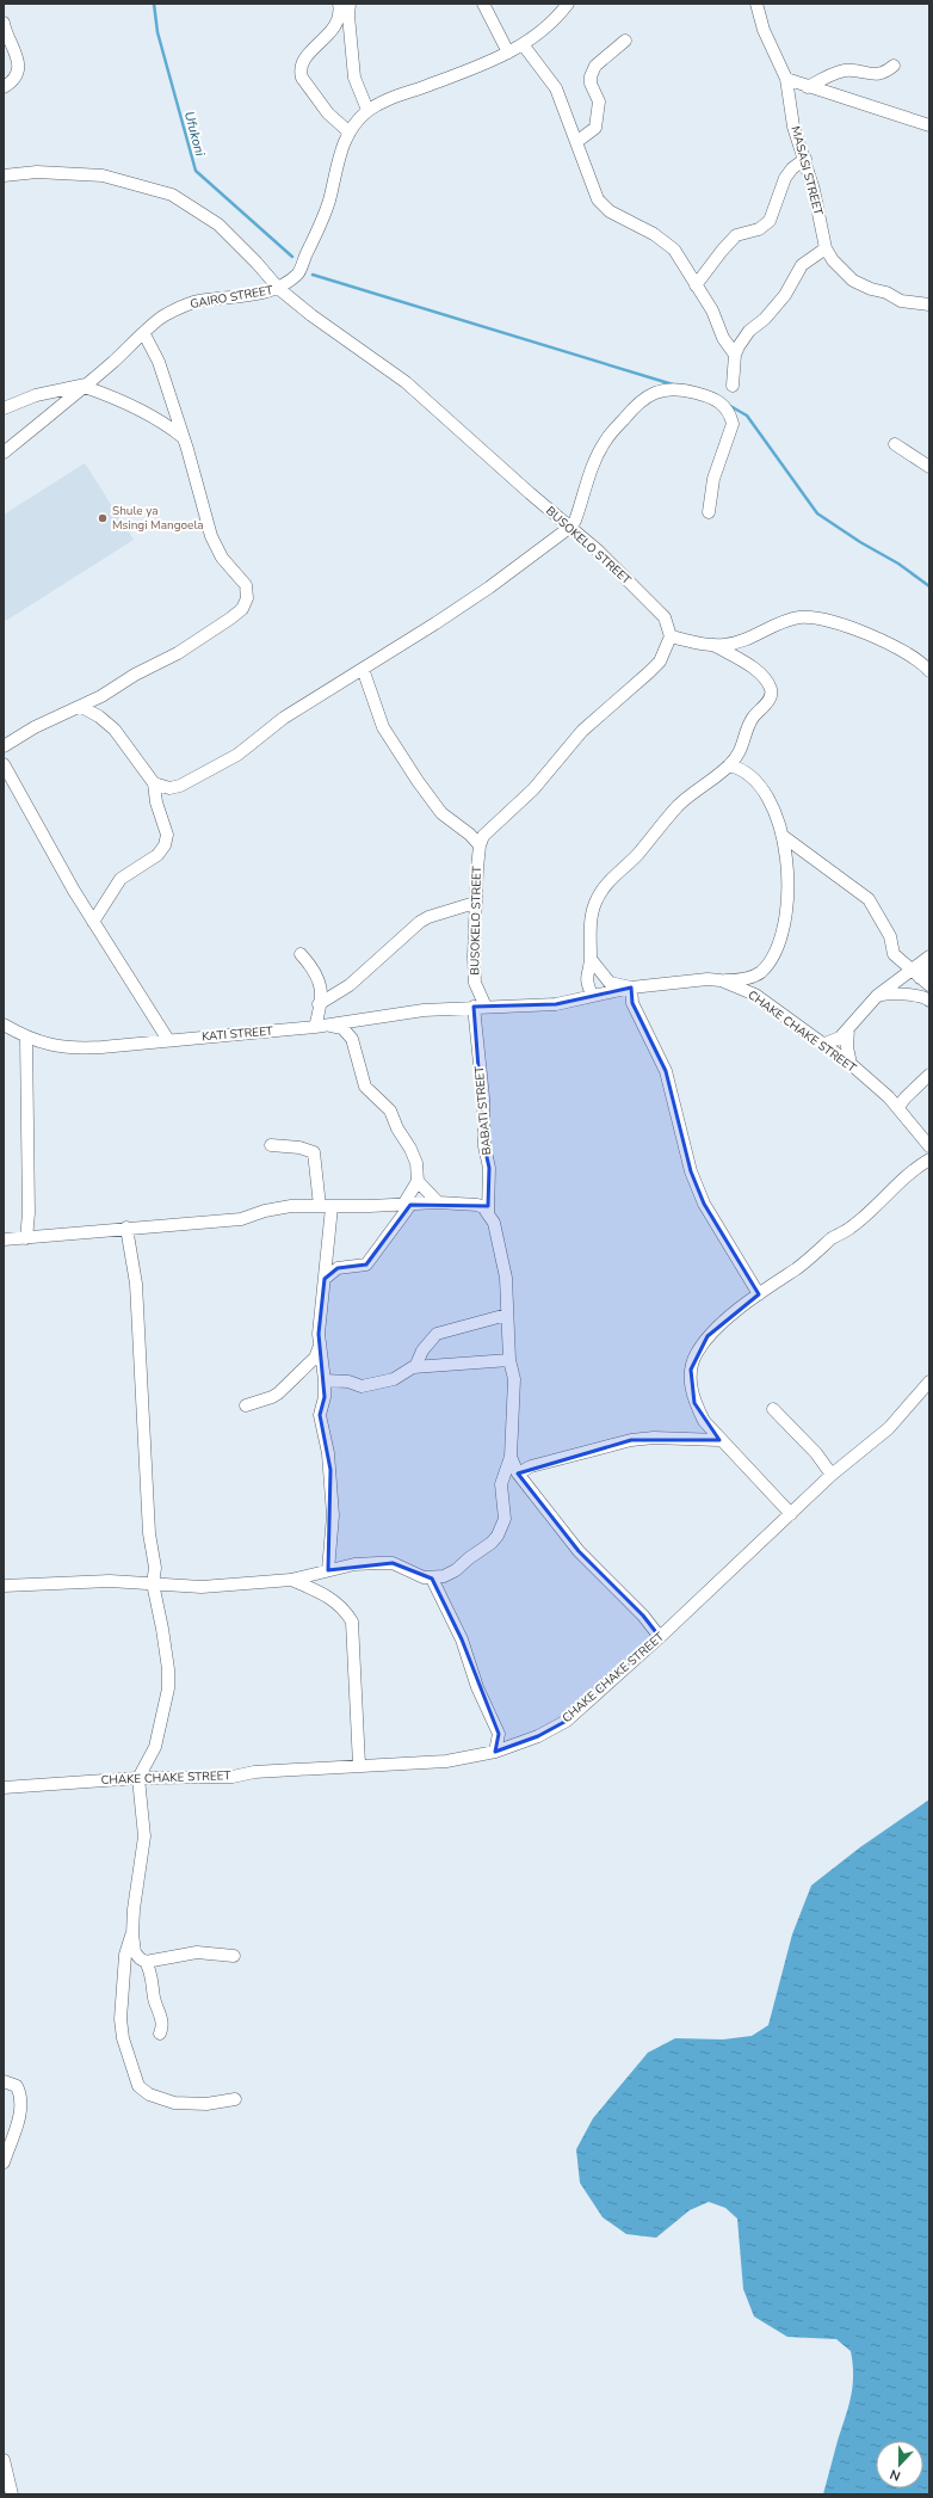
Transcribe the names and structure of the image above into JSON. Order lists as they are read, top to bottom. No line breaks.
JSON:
{"streets":{"street":["MASASI STREET","GAIRO STREET","BUSOKELO STREET","CHAKE CHAKE STREET","KATI STREET","BABATI STREET"]},"crossings":[["GAIRO STREET","BUSOKELO STREET"],["BUSOKELO STREET","CHAKE CHAKE STREET"],["BUSOKELO STREET","KATI STREET"],["BUSOKELO STREET","BABATI STREET"],["CHAKE CHAKE STREET","KATI STREET"],["CHAKE CHAKE STREET","BABATI STREET"],["KATI STREET","BABATI STREET"]],"water":["Ufukoni"],"places":["Shule ya Msingi Mangoela"],"north":"bottom"}
